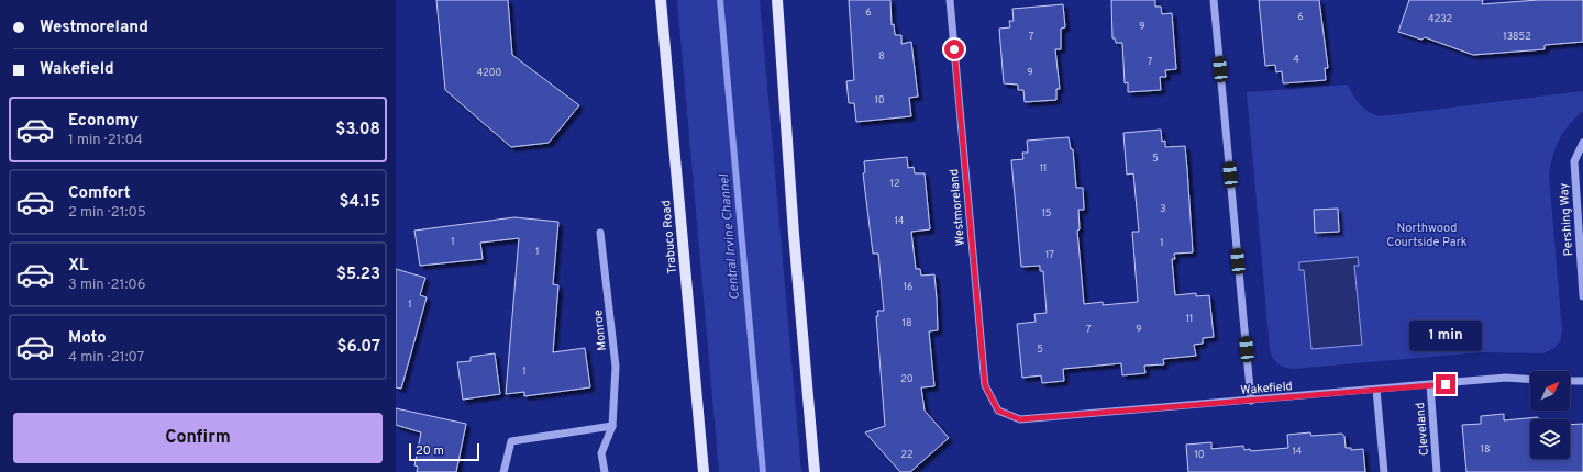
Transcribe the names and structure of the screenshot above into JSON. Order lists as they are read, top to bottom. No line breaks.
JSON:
{"streets":{"main road":["Trabuco Road"],"street":["Westmoreland","Pershing Way","Monroe","Wakefield","Cleveland"]},"crossings":[["Westmoreland","Wakefield"],["Wakefield","Cleveland"]],"water":["Central Irvine Channel"],"parks":["Northwood Courtside Park"],"house_numbers":["6","6","4232","9","7","13852","8","4","7","4200","9","10","5","11","12","3","15","14","1","1","1","17","16","1","11","18","7","9","5","1","20","18","14","22","10"],"scale_bar":"20 m","north":"top right","page":{"banner":["Westmoreland","Wakefield"],"list":[{"name":"Economy","note":"1 min · 21:04","value":"$3.08"},{"name":"Comfort","note":"2 min · 21:05","value":"$4.15"},{"name":"XL","note":"3 min · 21:06","value":"$5.23"},{"name":"Moto","note":"4 min · 21:07","value":"$6.07"}],"bubble":"1 min","buttons":"Confirm","scale":"20 m"}}
